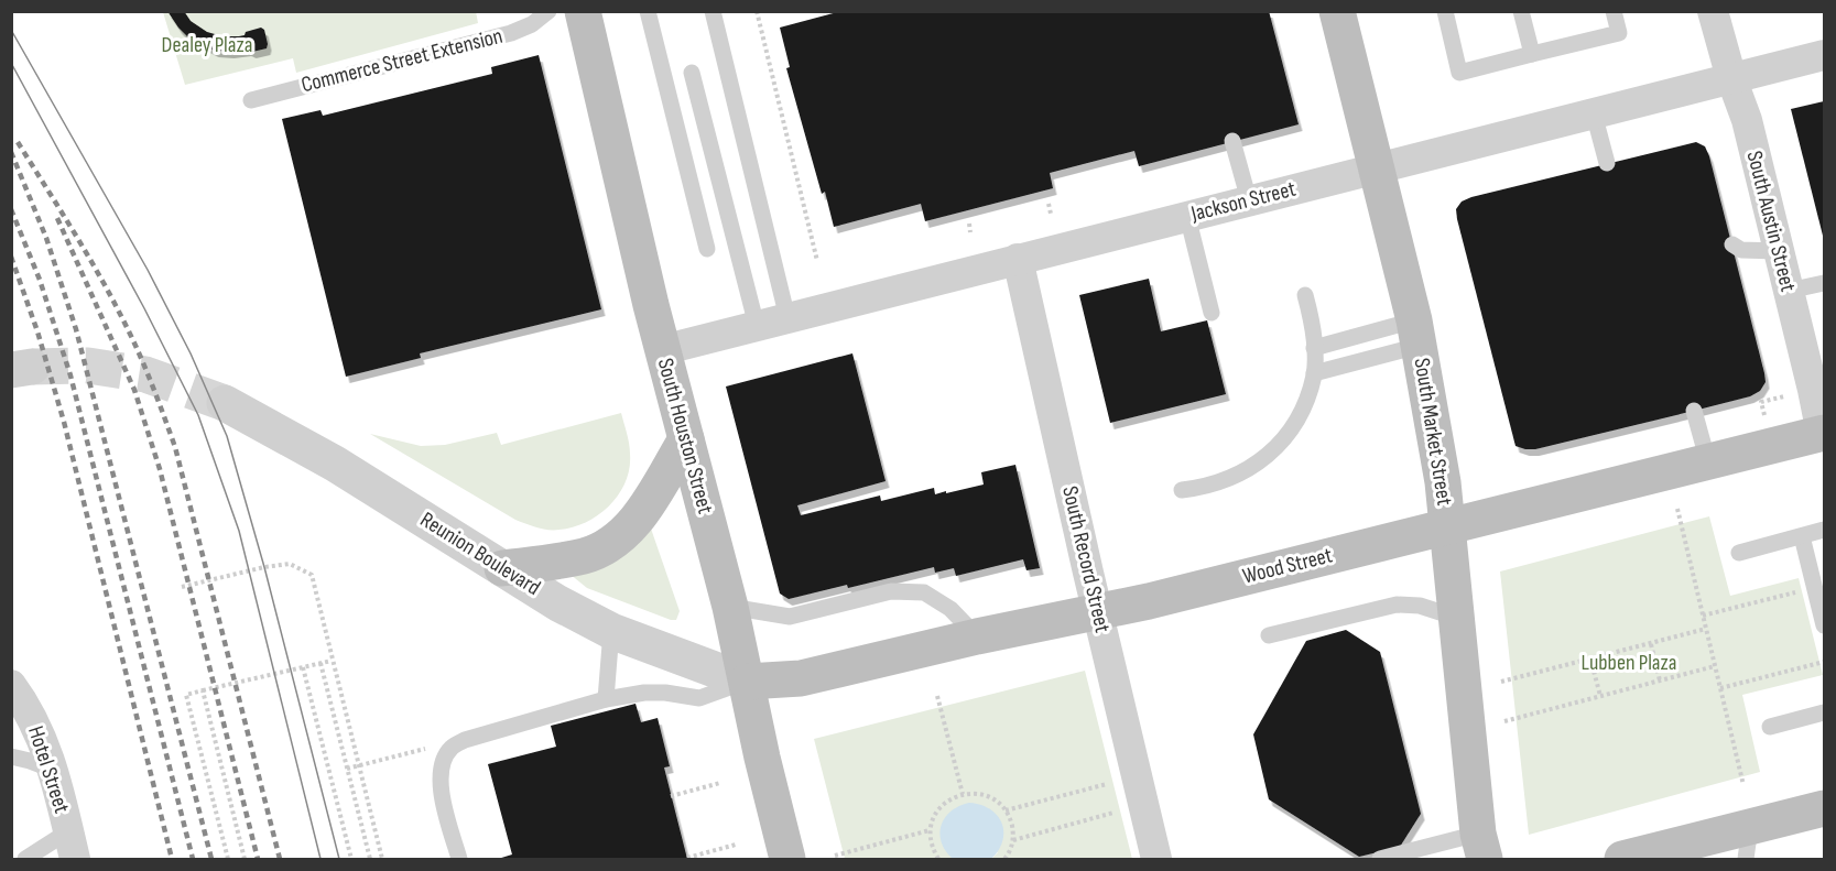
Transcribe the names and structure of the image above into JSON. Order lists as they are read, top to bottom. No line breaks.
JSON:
{"streets":{"main road":["South Market Street","South Houston Street","Wood Street"],"street":["Jackson Street","South Austin Street","Reunion Boulevard","South Record Street","Hotel Street"],"lane":["Commerce Street Extension"]},"crossings":[["Jackson Street","South Austin Street"],["Jackson Street","South Market Street"],["Jackson Street","South Houston Street"],["Jackson Street","South Record Street"],["South Austin Street","Wood Street"],["South Market Street","Wood Street"],["South Houston Street","Reunion Boulevard"],["South Houston Street","Wood Street"],["Reunion Boulevard","Wood Street"],["South Record Street","Wood Street"]],"parks":["Dealey Plaza","Lubben Plaza"]}
